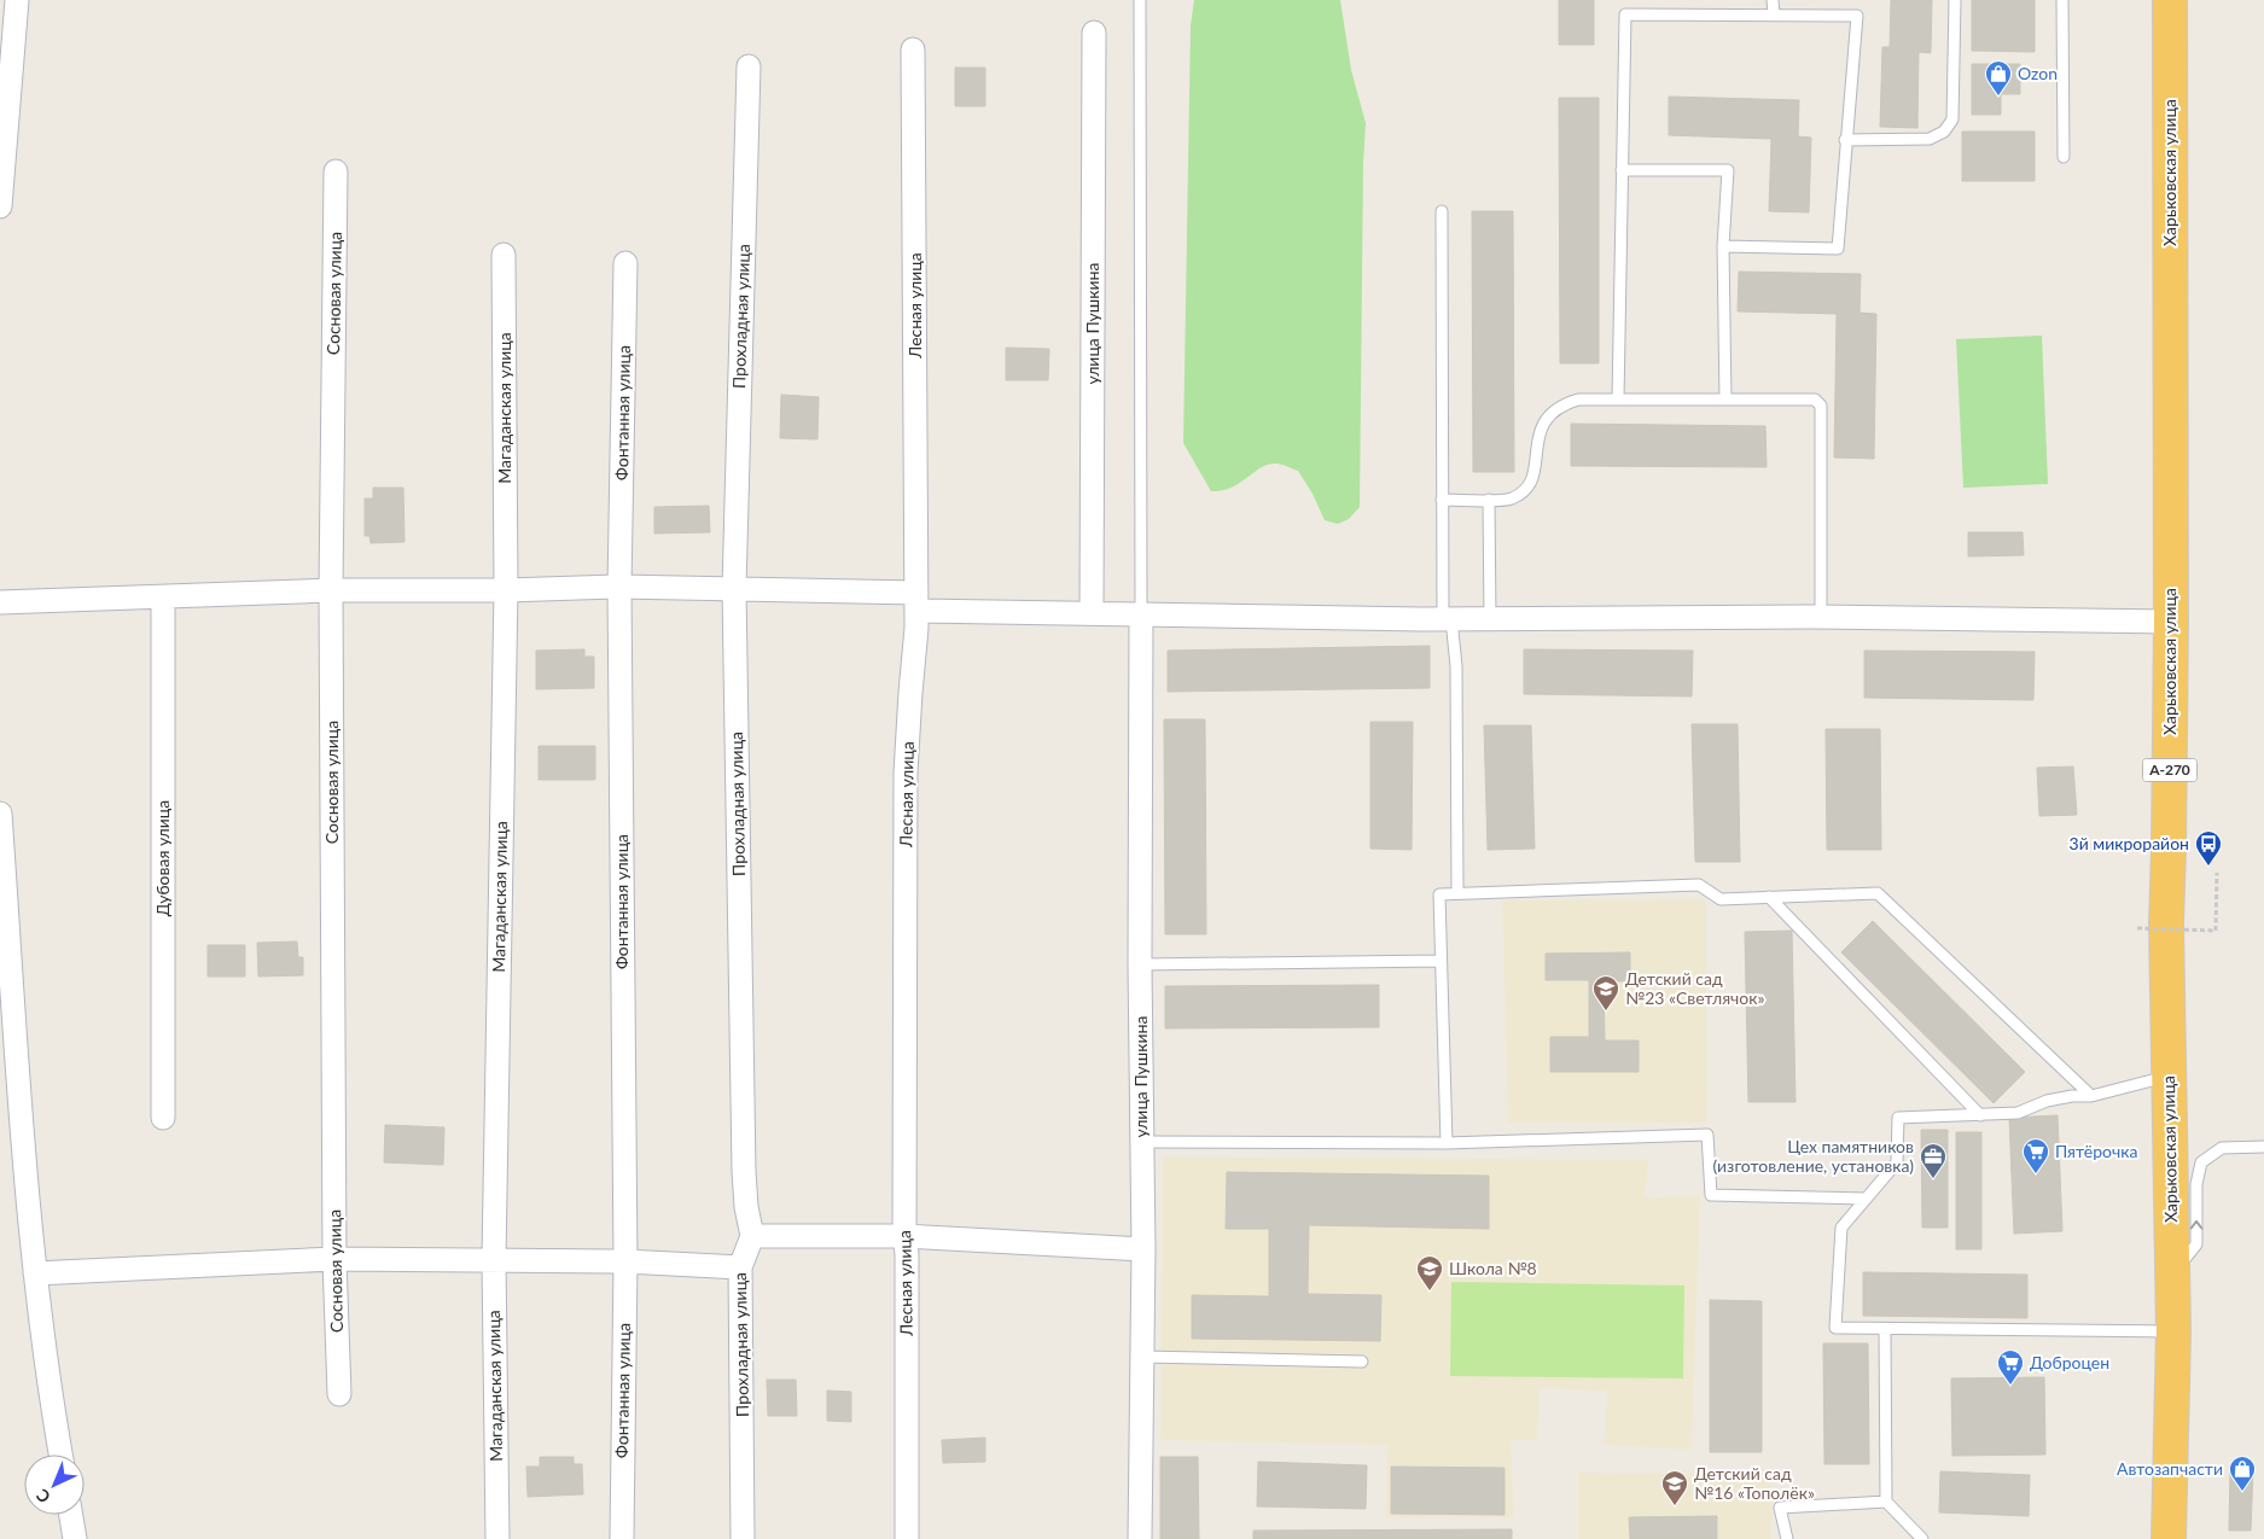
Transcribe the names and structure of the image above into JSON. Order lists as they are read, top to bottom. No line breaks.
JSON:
{"streets":{"highway":["Харьковская улица","А-270"],"street":["Сосновая улица","Лесная улица","Прохладная улица","улица Пушкина","Магаданская улица","Фонтанная улица","Дубовая улица"]},"places":{"shop":["Ozon","Автозапчасти"],"bus stop":["3й микрорайон"],"school or university":["Детский сад №23 «Светлячок»","Школа №8","Детский сад №16 «Тополёк»"],"supermarket":["Пятёрочка","Доброцен"],"office":["Цех памятников (изготовление, установка)"]},"north":"bottom left"}
